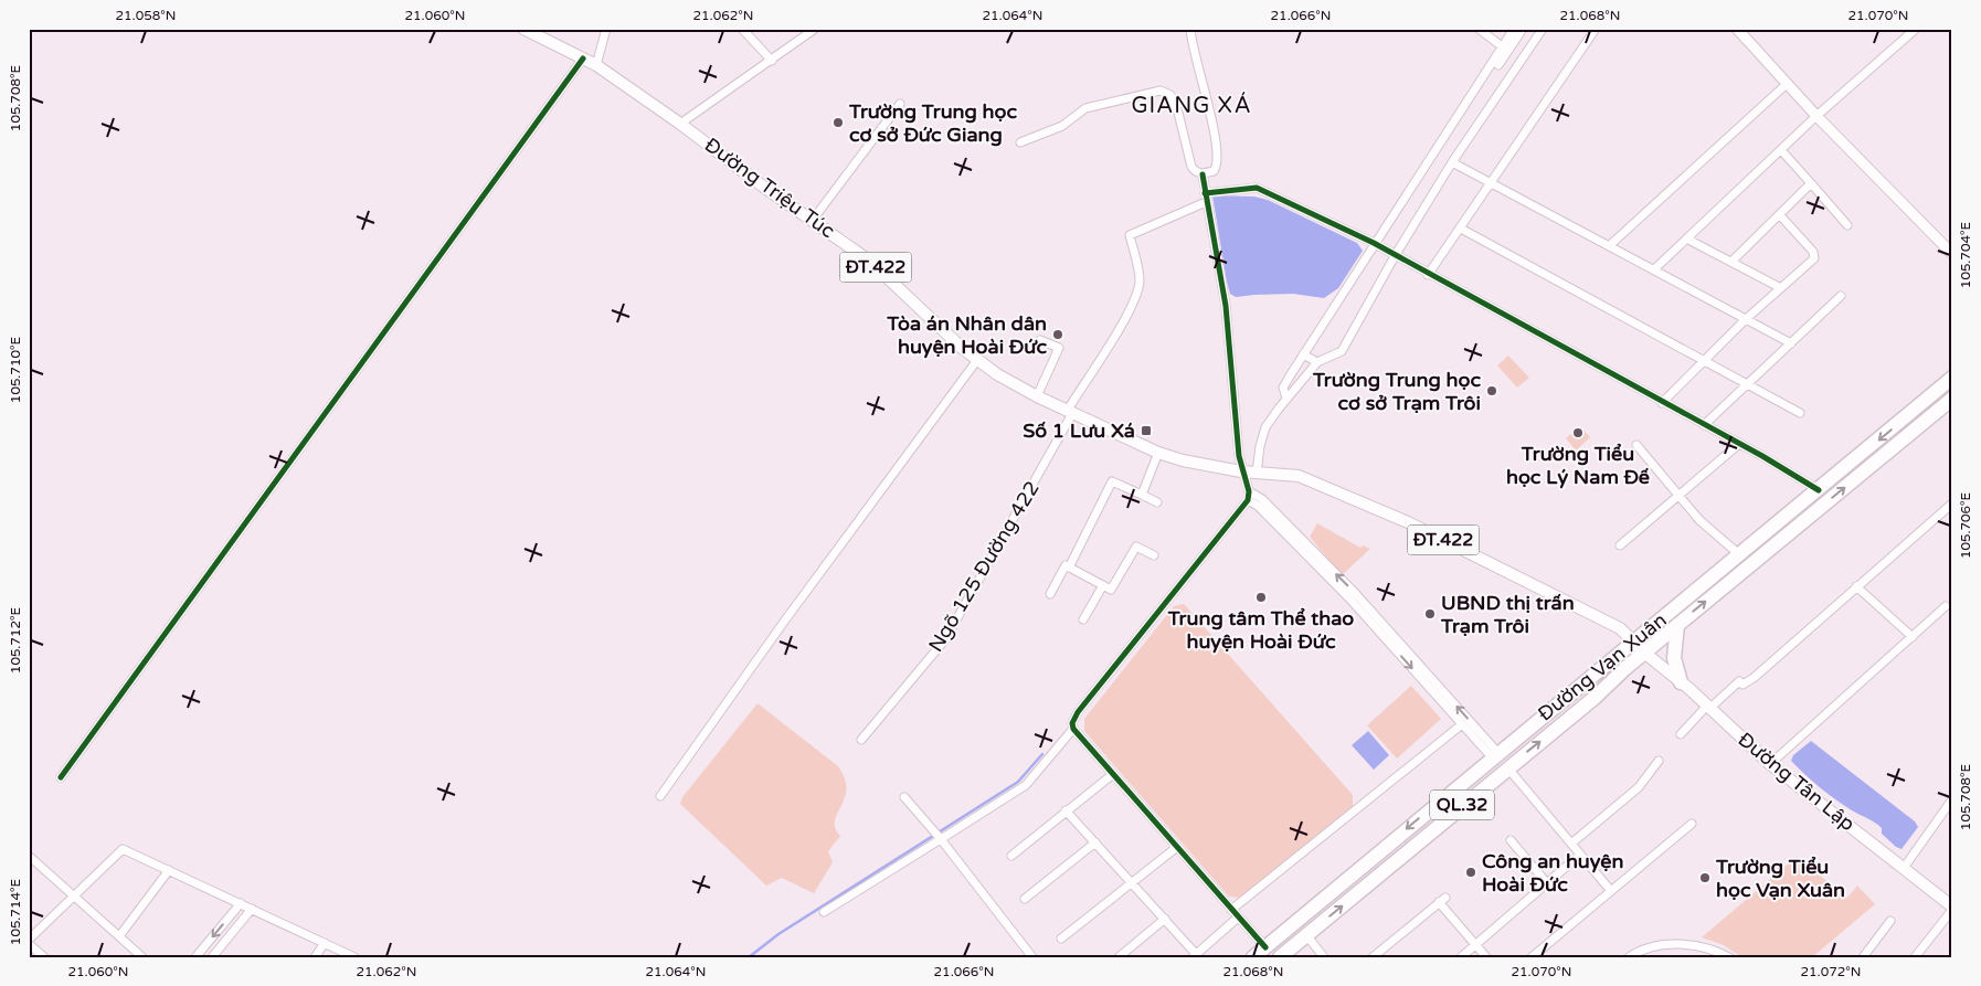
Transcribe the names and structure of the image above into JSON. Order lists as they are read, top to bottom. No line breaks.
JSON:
{"streets":{"highway":["Đường Vạn Xuân","QL.32"],"main road":["Đường Triệu Túc","ĐT.422","Đường Tân Lập"],"street":["Ngõ 125 Đường 422"]},"crossings":[["Đường Triệu Túc","ĐT.422"],["Đường Triệu Túc","Ngõ 125 Đường 422"],["ĐT.422","Đường Vạn Xuân"],["ĐT.422","Đường Tân Lập"],["Đường Vạn Xuân","Đường Tân Lập"]],"districts":["GIANG XÁ"],"places":{"other":["Trường Trung học cơ sở Đức Giang","Tòa án Nhân dân huyện Hoài Đức","Trường Trung học cơ sở Trạm Trôi","Trường Tiểu học Lý Nam Đế","Trung tâm Thể thao huyện Hoài Đức","UBND thị trấn Trạm Trôi","Công an huyện Hoài Đức","Trường Tiểu học Vạn Xuân"],"transit":["Số 1 Lưu Xá"]},"coordinates":["21.058°N","21.060°N","21.062°N","21.064°N","21.066°N","21.068°N","21.070°N","105.708°E","105.704°E","105.710°E","105.706°E","105.712°E","105.714°E","21.072°N"]}
